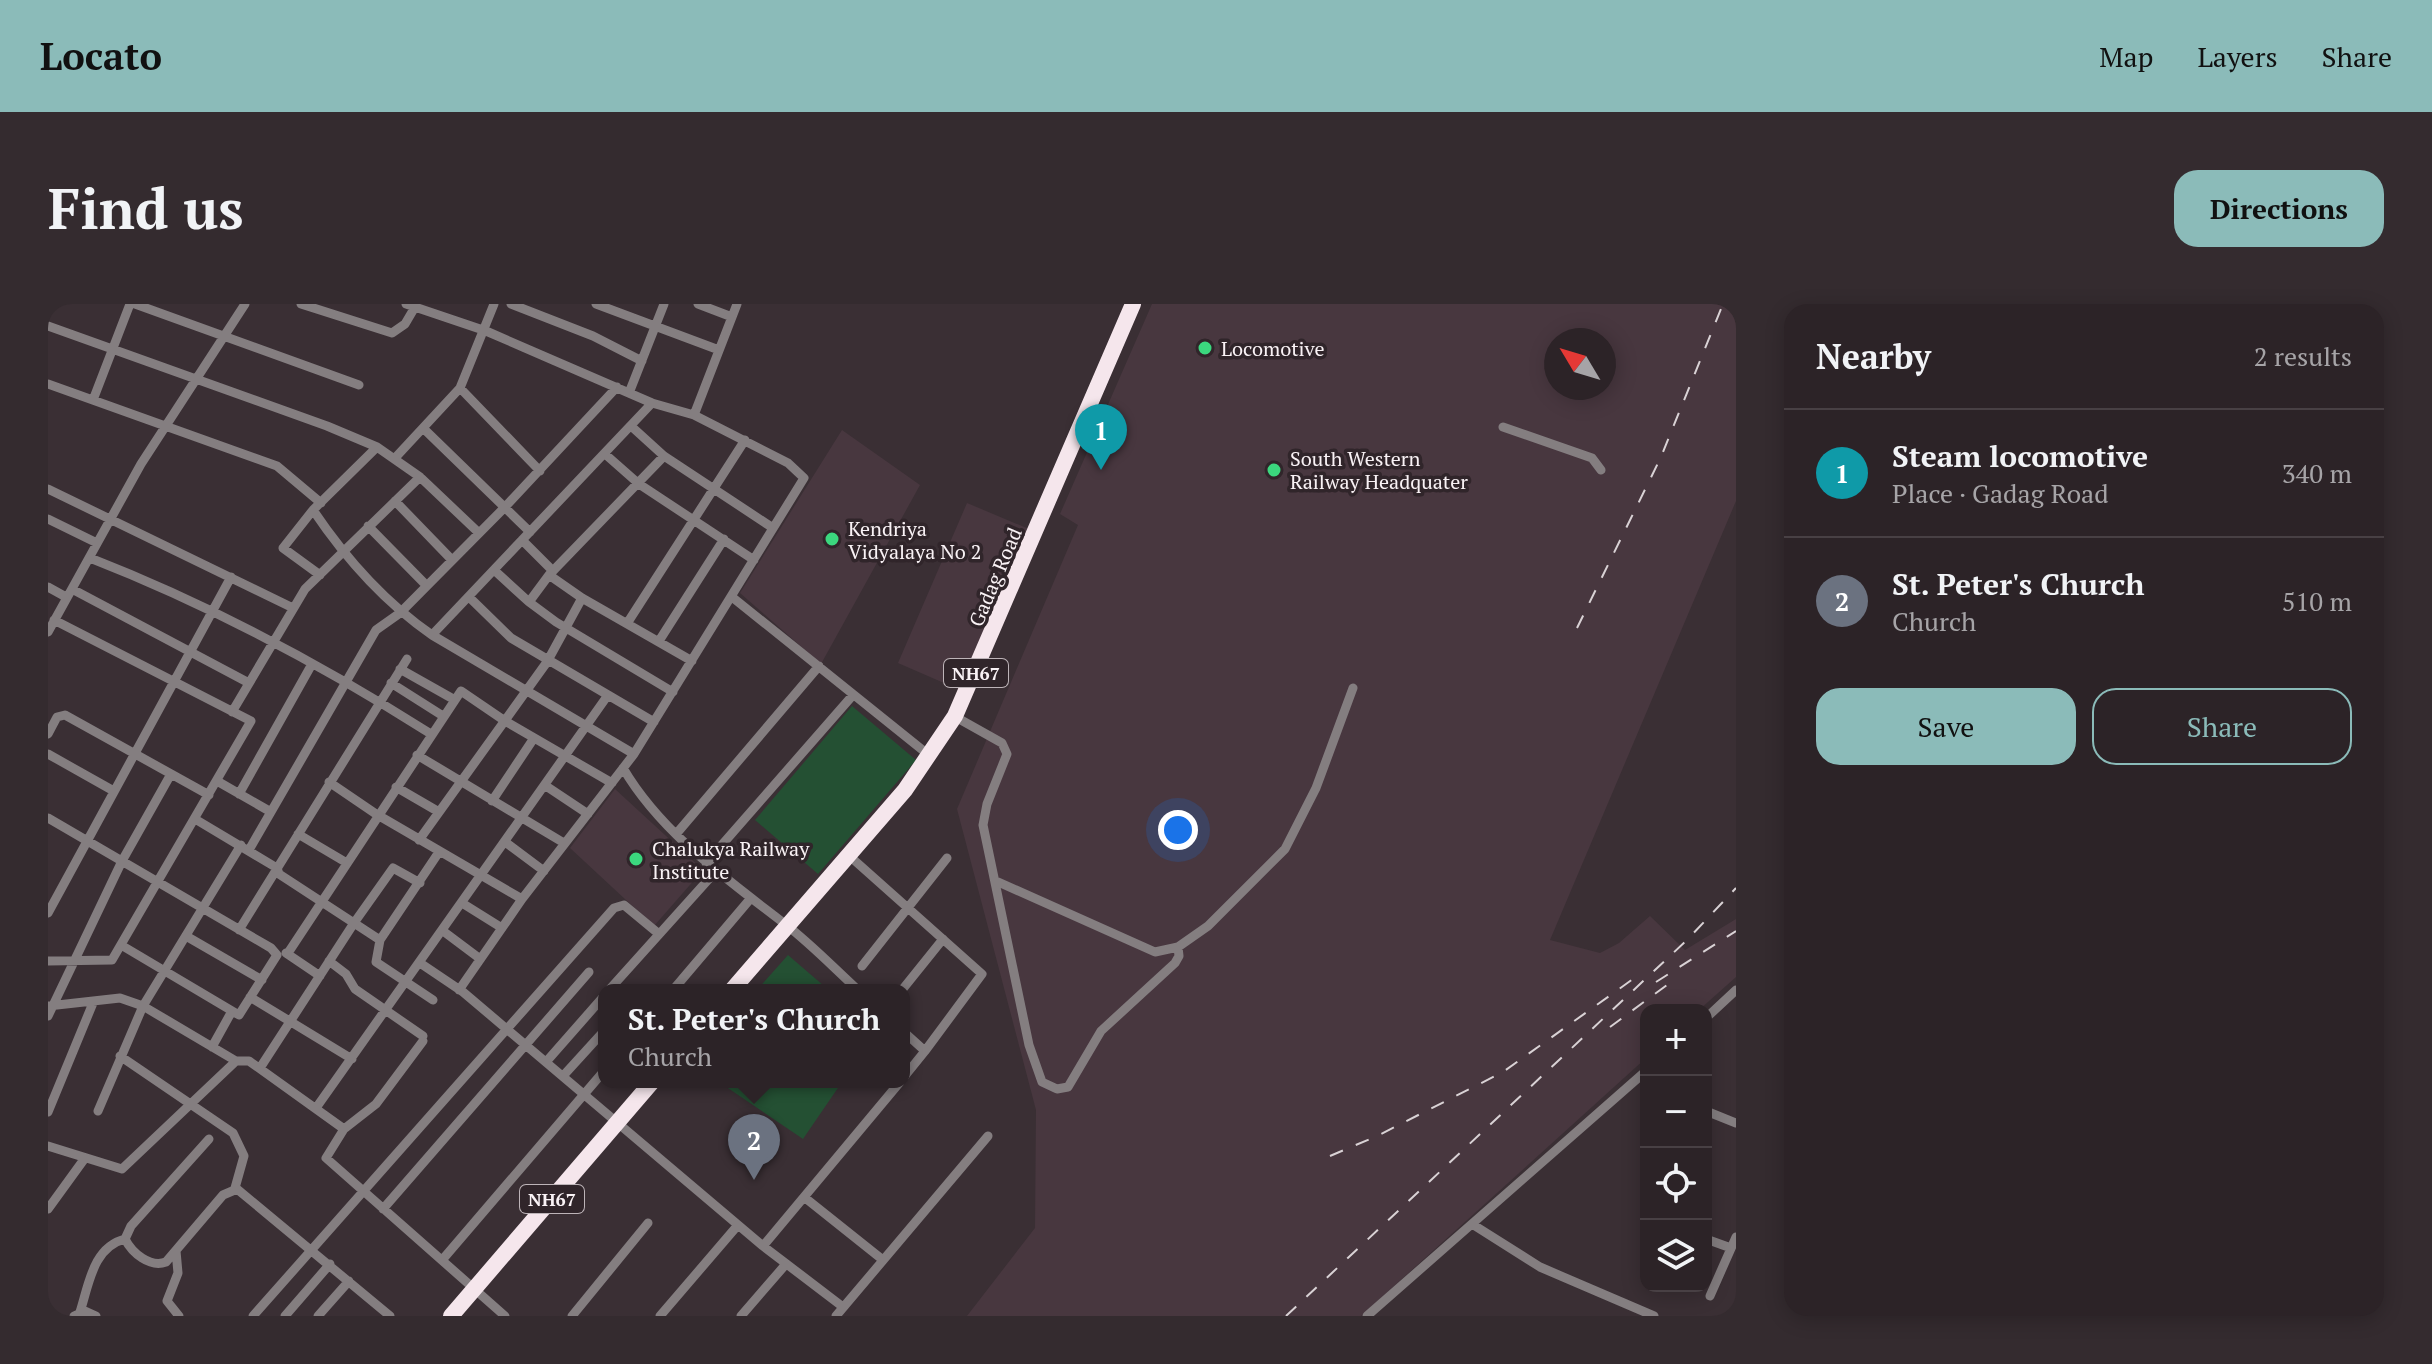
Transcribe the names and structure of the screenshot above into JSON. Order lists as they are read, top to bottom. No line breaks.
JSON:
{"streets":{"highway":["Gadag Road","NH67"]},"places":["Locomotive","South Western Railway Headquater","Kendriya Vidyalaya No 2","Chalukya Railway Institute"],"north":"top left","page":{"header":"Locato","nav":["Map","Layers","Share"],"buttons":["Directions",["Save","Share"]],"title":"Find us","heading":["Nearby","2 results"],"pins":["1","2"],"list":[{"mark":"1","name":"Steam locomotive","note":"Place · Gadag Road","value":"340 m"},{"mark":"2","name":"St. Peter's Church","note":"Church","value":"510 m"}],"popup":["St. Peter's Church","Church"],"map_buttons":["+","−"]}}
